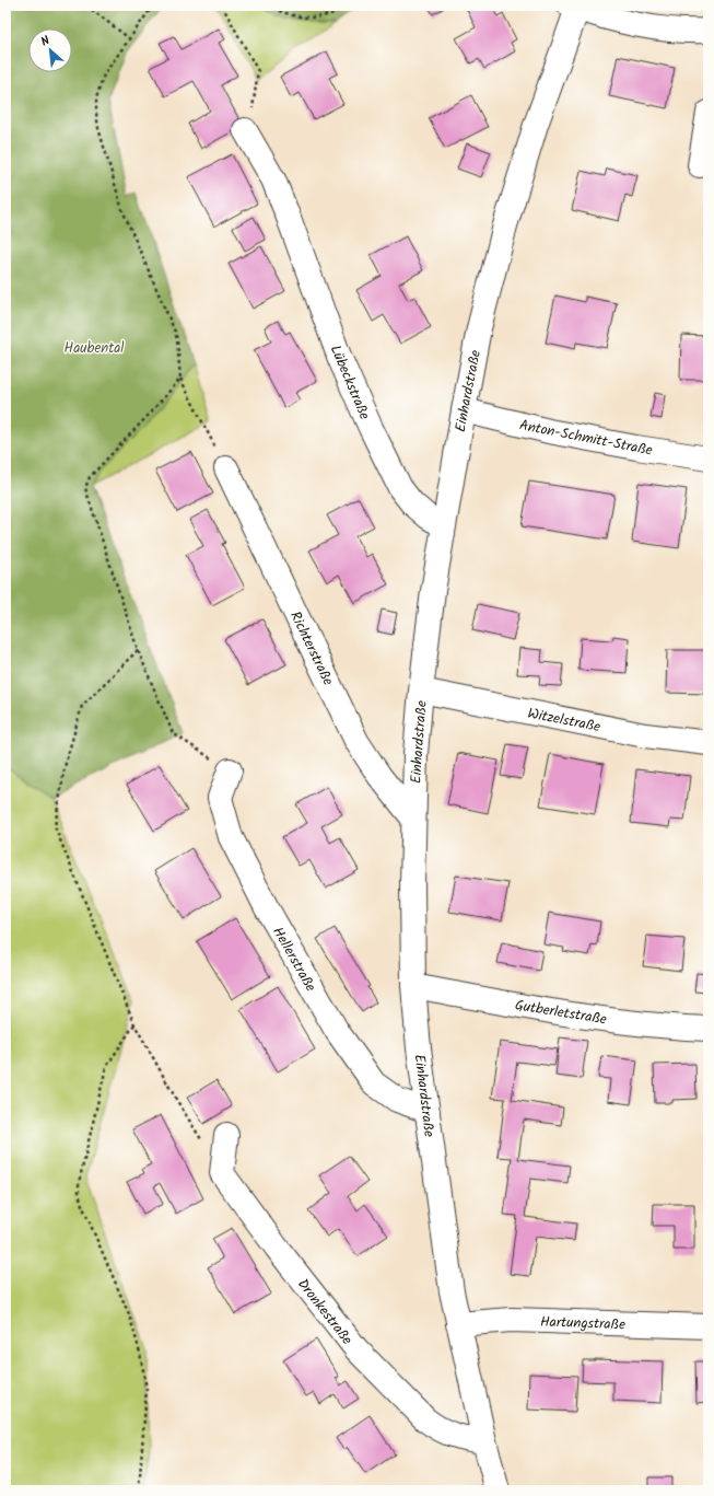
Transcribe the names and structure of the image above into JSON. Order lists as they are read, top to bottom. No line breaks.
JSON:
{"streets":{"street":["Lübeckstraße","Einhardstraße","Anton-Schmitt-Straße","Richterstraße","Witzelstraße","Hellerstraße","Gutberletstraße","Dronkestraße","Hartungstraße"]},"crossings":[["Lübeckstraße","Einhardstraße"],["Einhardstraße","Anton-Schmitt-Straße"],["Einhardstraße","Richterstraße"],["Einhardstraße","Witzelstraße"],["Einhardstraße","Hellerstraße"],["Einhardstraße","Gutberletstraße"],["Einhardstraße","Dronkestraße"],["Einhardstraße","Hartungstraße"]],"parks":["Haubental"],"north":"top left"}
